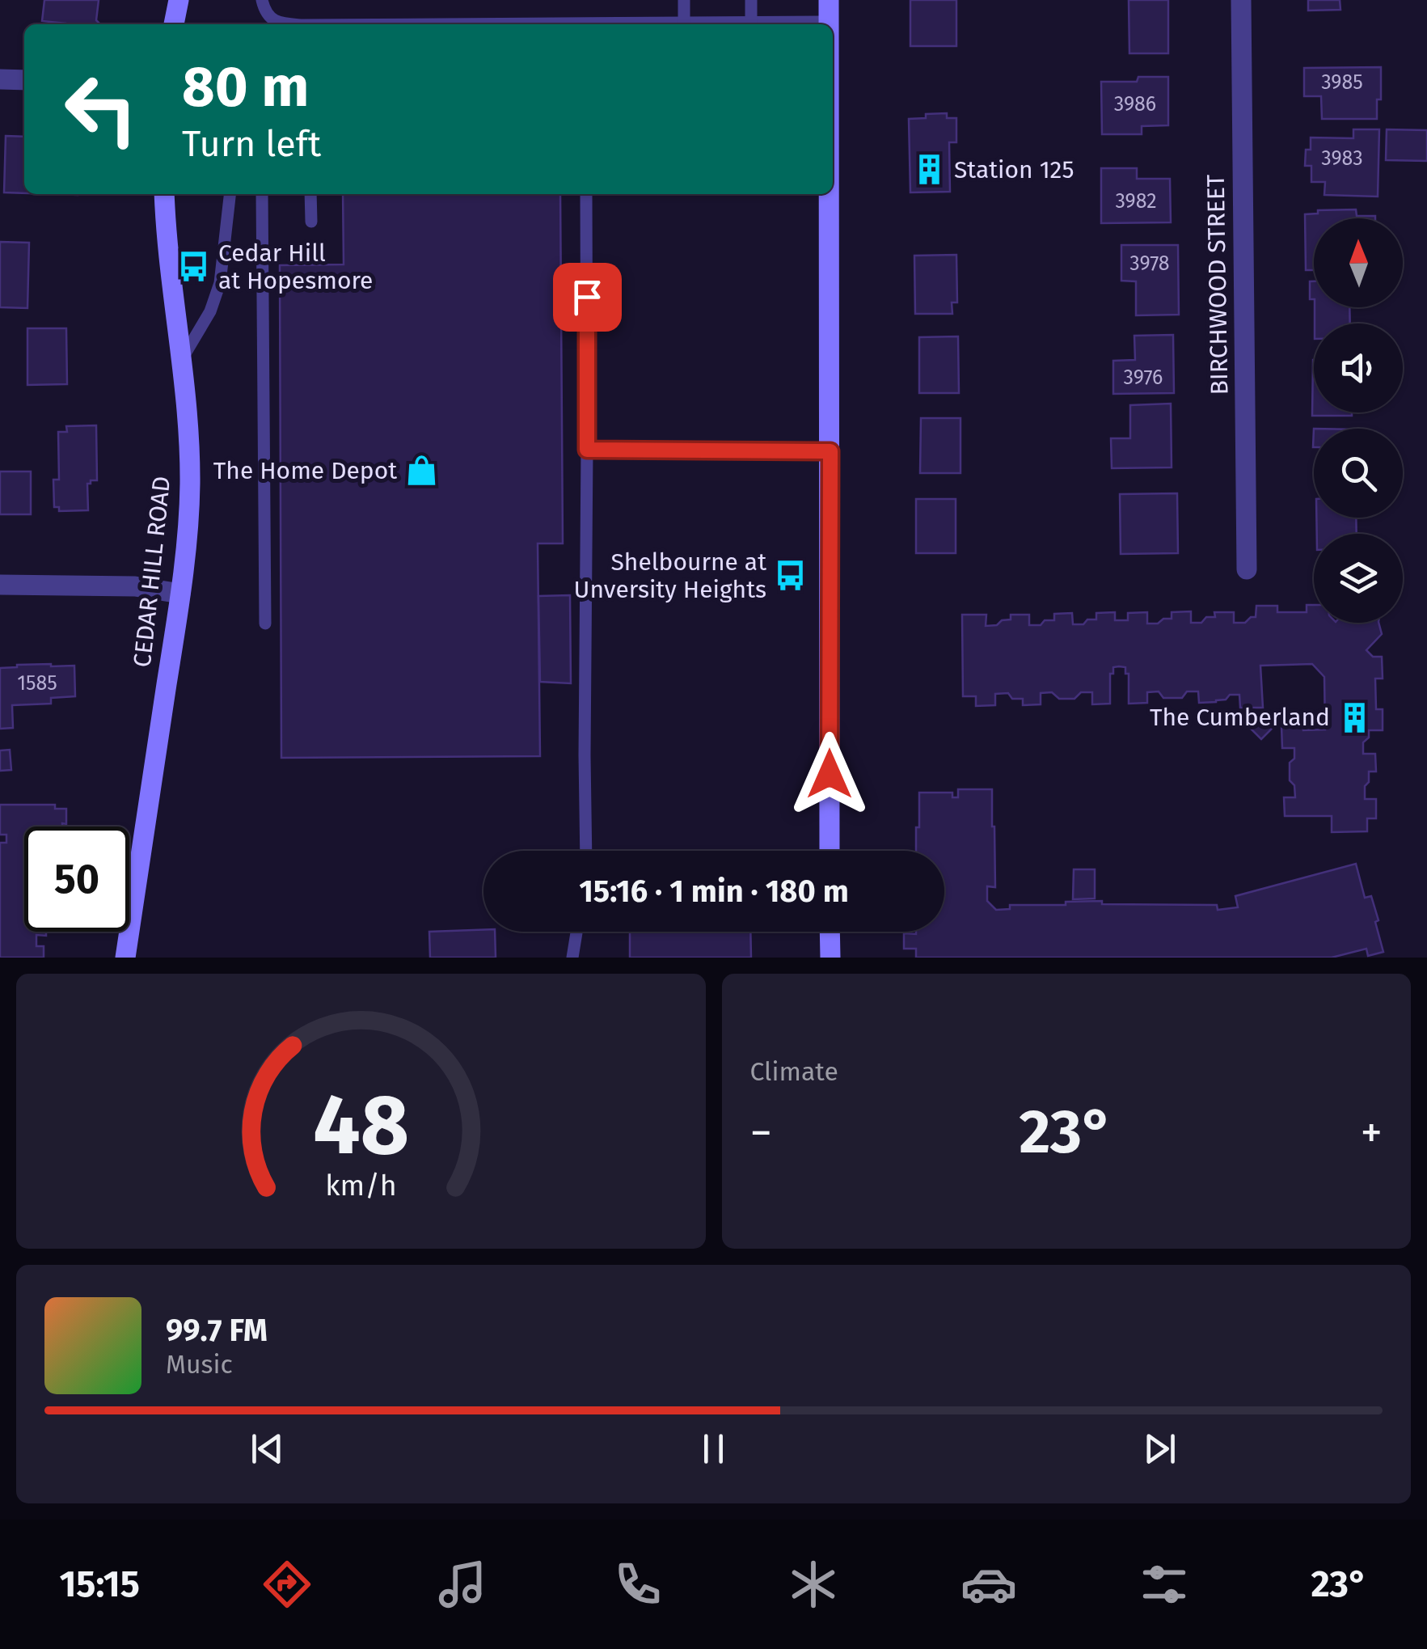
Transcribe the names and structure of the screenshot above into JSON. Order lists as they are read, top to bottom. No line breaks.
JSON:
{"streets":{"main road":["CEDAR HILL ROAD"],"street":["BIRCHWOOD STREET"]},"places":{"building":["Station 125","The Cumberland"],"bus stop":["Cedar Hill at Hopesmore","Shelbourne at Unversity Heights"],"shop":["The Home Depot"]},"house_numbers":["3985","3986","3983","3982","3978","3976","1585"],"north":"top","page":{"turn":["80 m","Turn left"],"limit":"50","trip":"15:16 · 1 min · 180 m","tile":"Climate","heat":["−","23°","+"],"song":["99.7 FM","Music"],"tabs":["15:15","23°"],"gauge":["48","km/h"]}}
